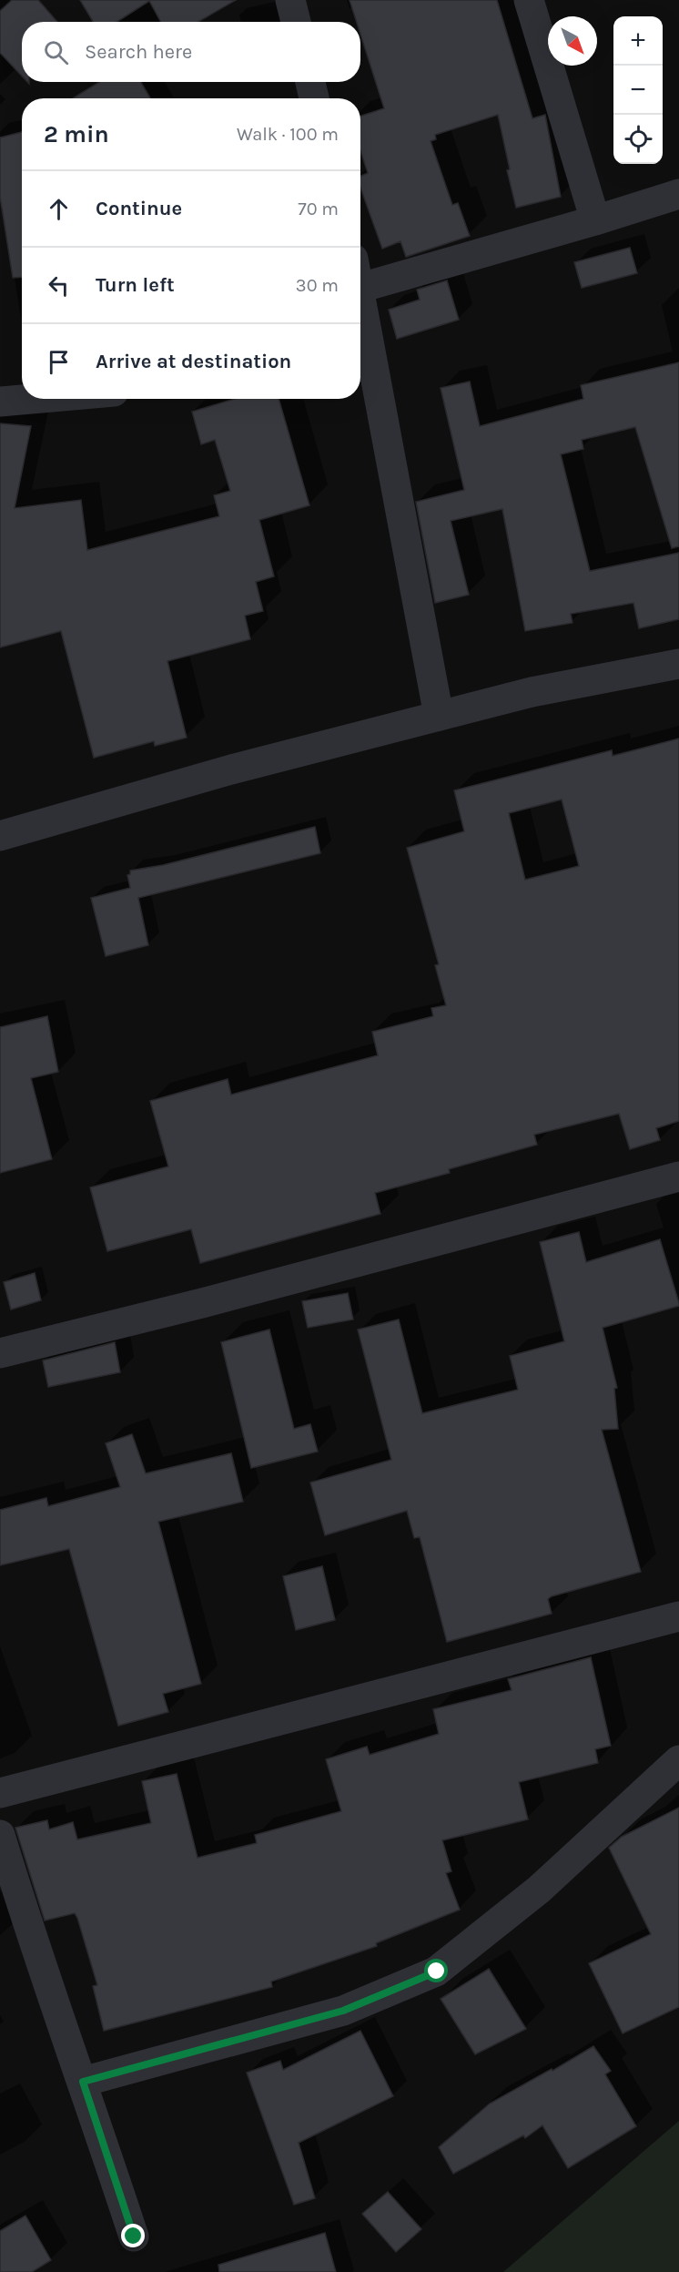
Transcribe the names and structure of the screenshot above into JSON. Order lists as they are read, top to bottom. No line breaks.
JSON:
{"north":"bottom right","page":{"map_buttons":["+","−"],"search":"Search here","heading":["2 min","Walk · 100 m"],"list":[["Continue","70 m"],["Turn left","30 m"],"Arrive at destination"]}}
